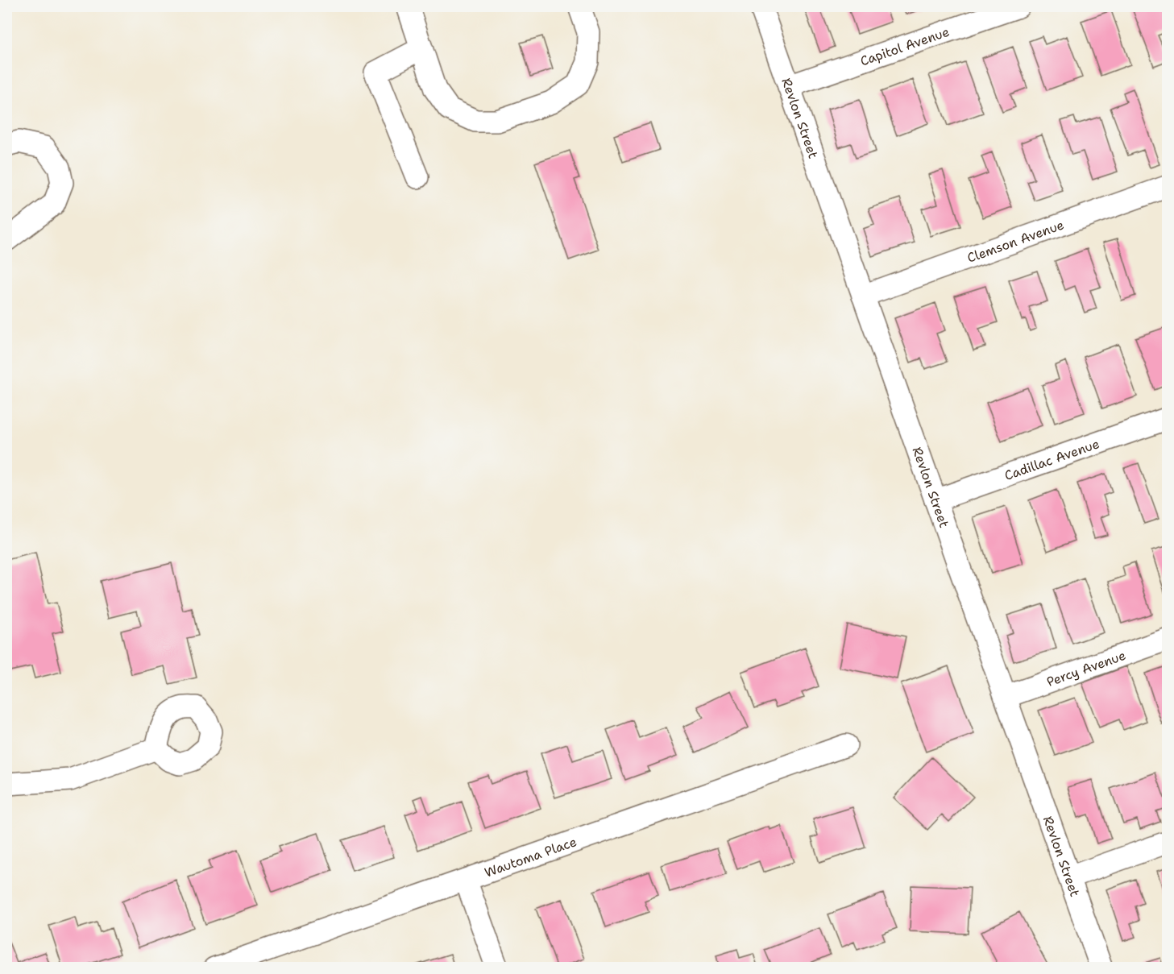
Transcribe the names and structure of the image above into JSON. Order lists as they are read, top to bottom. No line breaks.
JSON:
{"streets":{"street":["Capitol Avenue","Revlon Street","Clemson Avenue","Cadillac Avenue","Percy Avenue","Wautoma Place"]},"crossings":[["Capitol Avenue","Revlon Street"],["Revlon Street","Clemson Avenue"],["Revlon Street","Cadillac Avenue"],["Revlon Street","Percy Avenue"]]}
